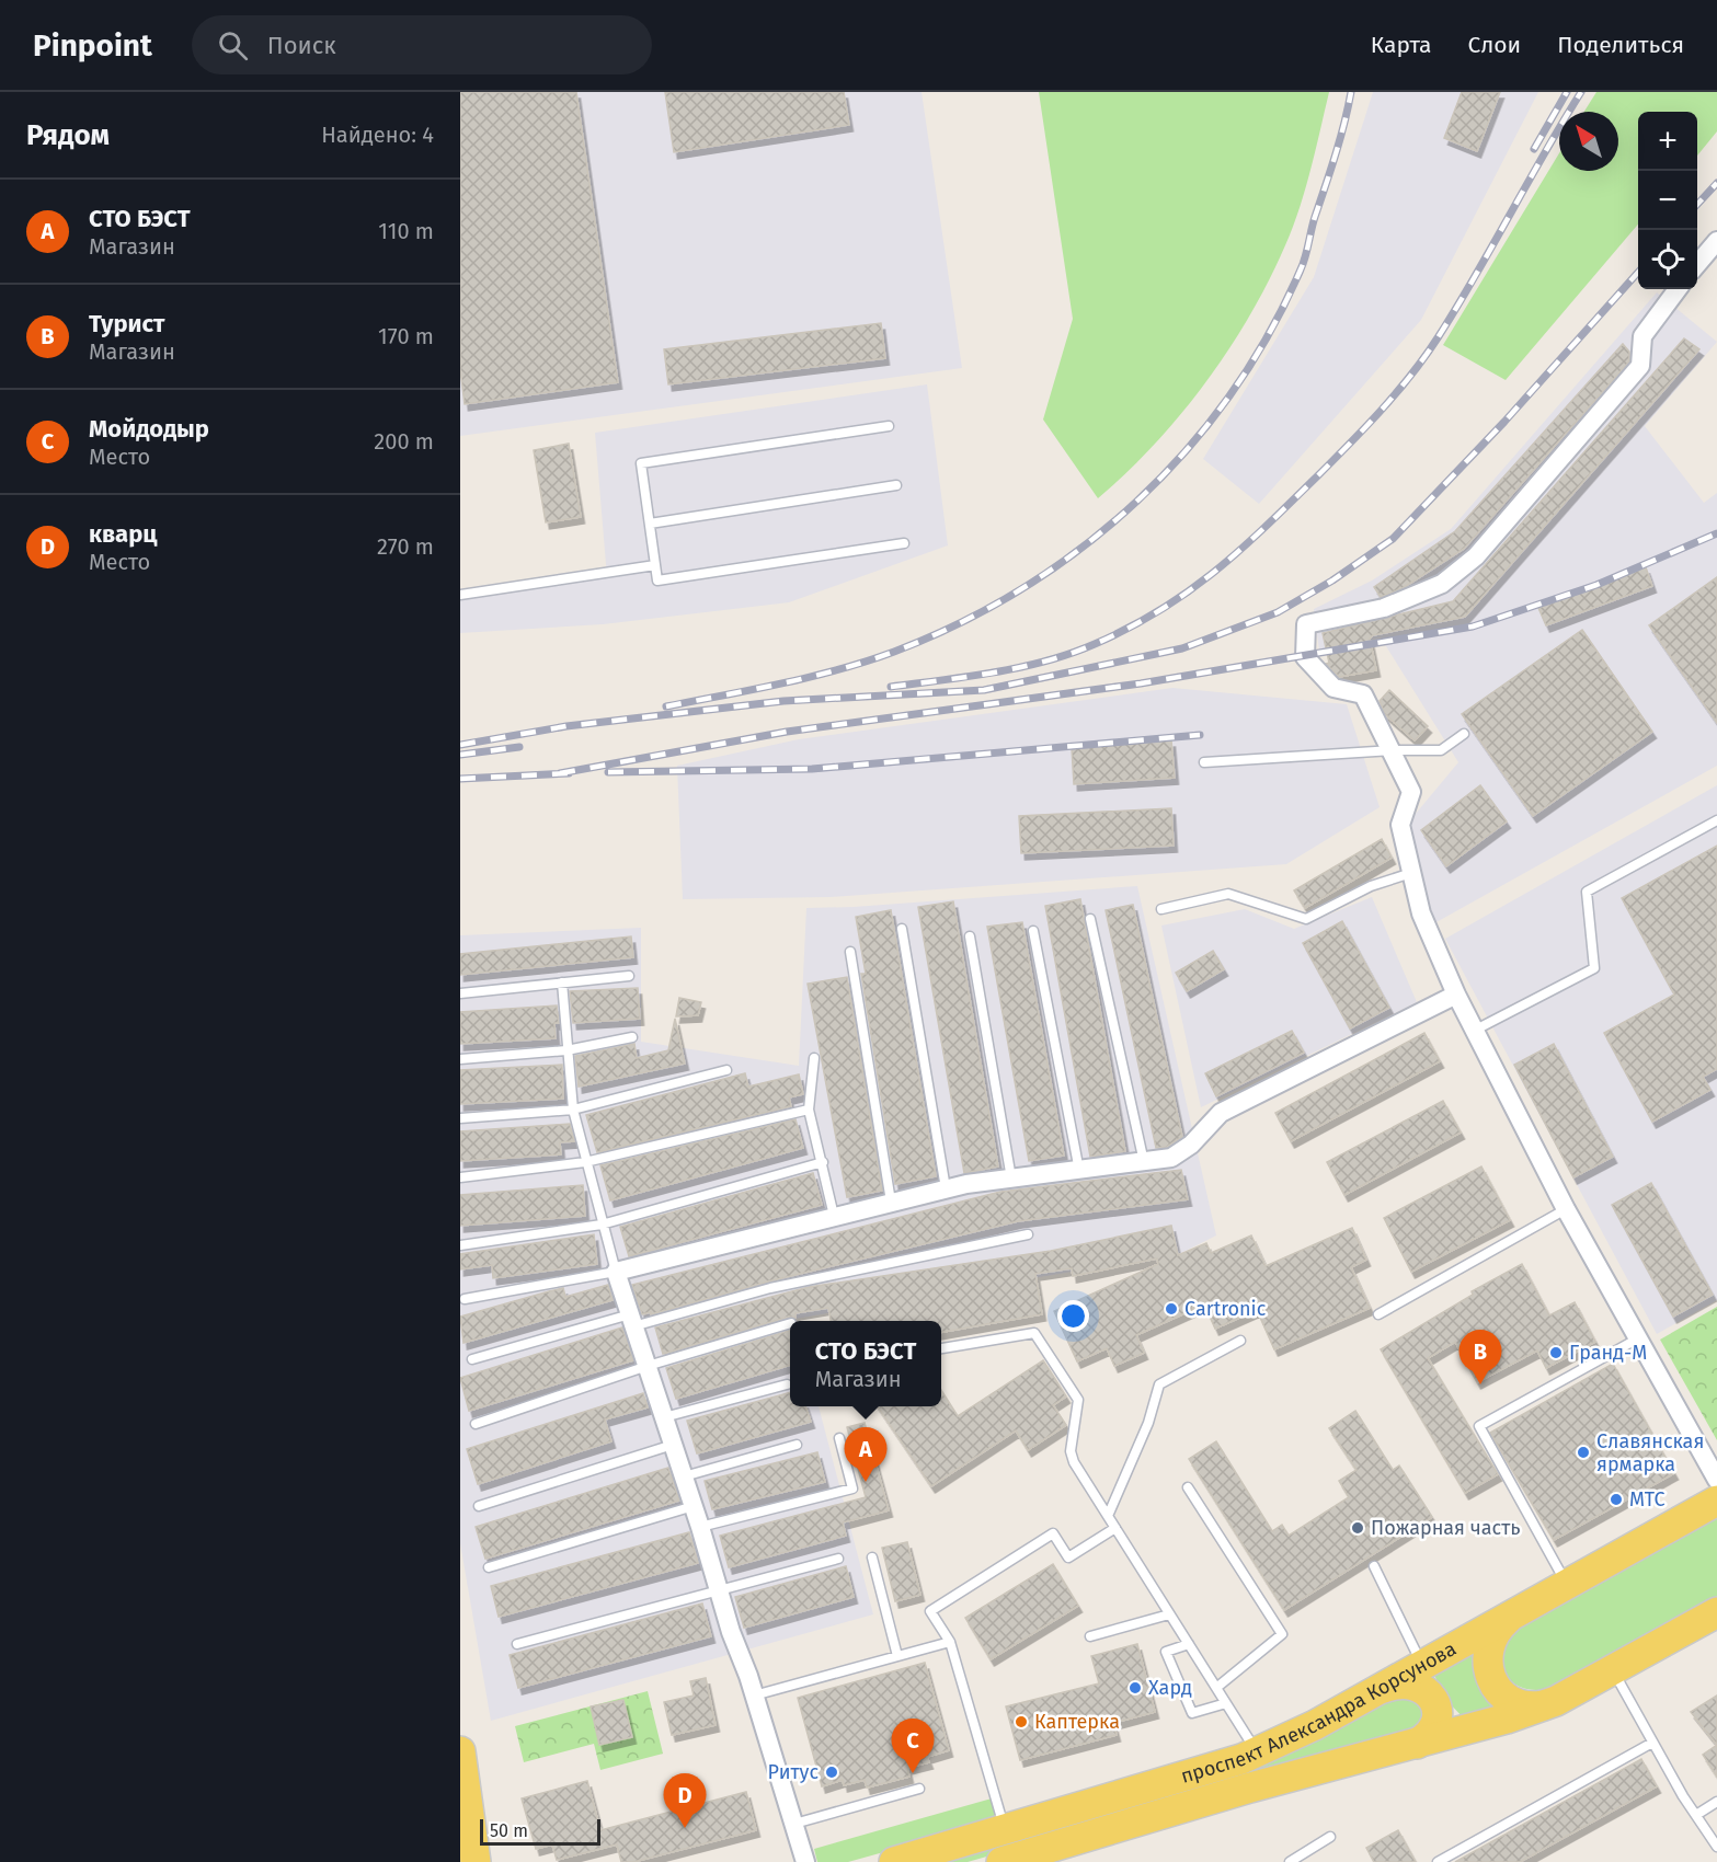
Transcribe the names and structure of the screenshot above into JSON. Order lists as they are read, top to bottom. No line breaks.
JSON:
{"streets":{"main road":["проспект Александра Корсунова"]},"places":["Cartronic","Гранд-М","Славянская ярмарка","МТС","Пожарная часть","Хард","Каптерка","Ритус"],"scale_bar":"50 m","north":"top left","page":{"header":"Pinpoint","search":"Поиск","nav":["Карта","Слои","Поделиться"],"heading":["Рядом","Найдено: 4"],"map_buttons":["+","−"],"list":[{"mark":"A","name":"СТО БЭСТ","note":"Магазин","value":"110 m"},{"mark":"B","name":"Турист","note":"Магазин","value":"170 m"},{"mark":"C","name":"Мойдодыр","note":"Место","value":"200 m"},{"mark":"D","name":"кварц","note":"Место","value":"270 m"}],"popup":["СТО БЭСТ","Магазин"],"pins":["B","A","C","D"],"scale":"50 m"}}
